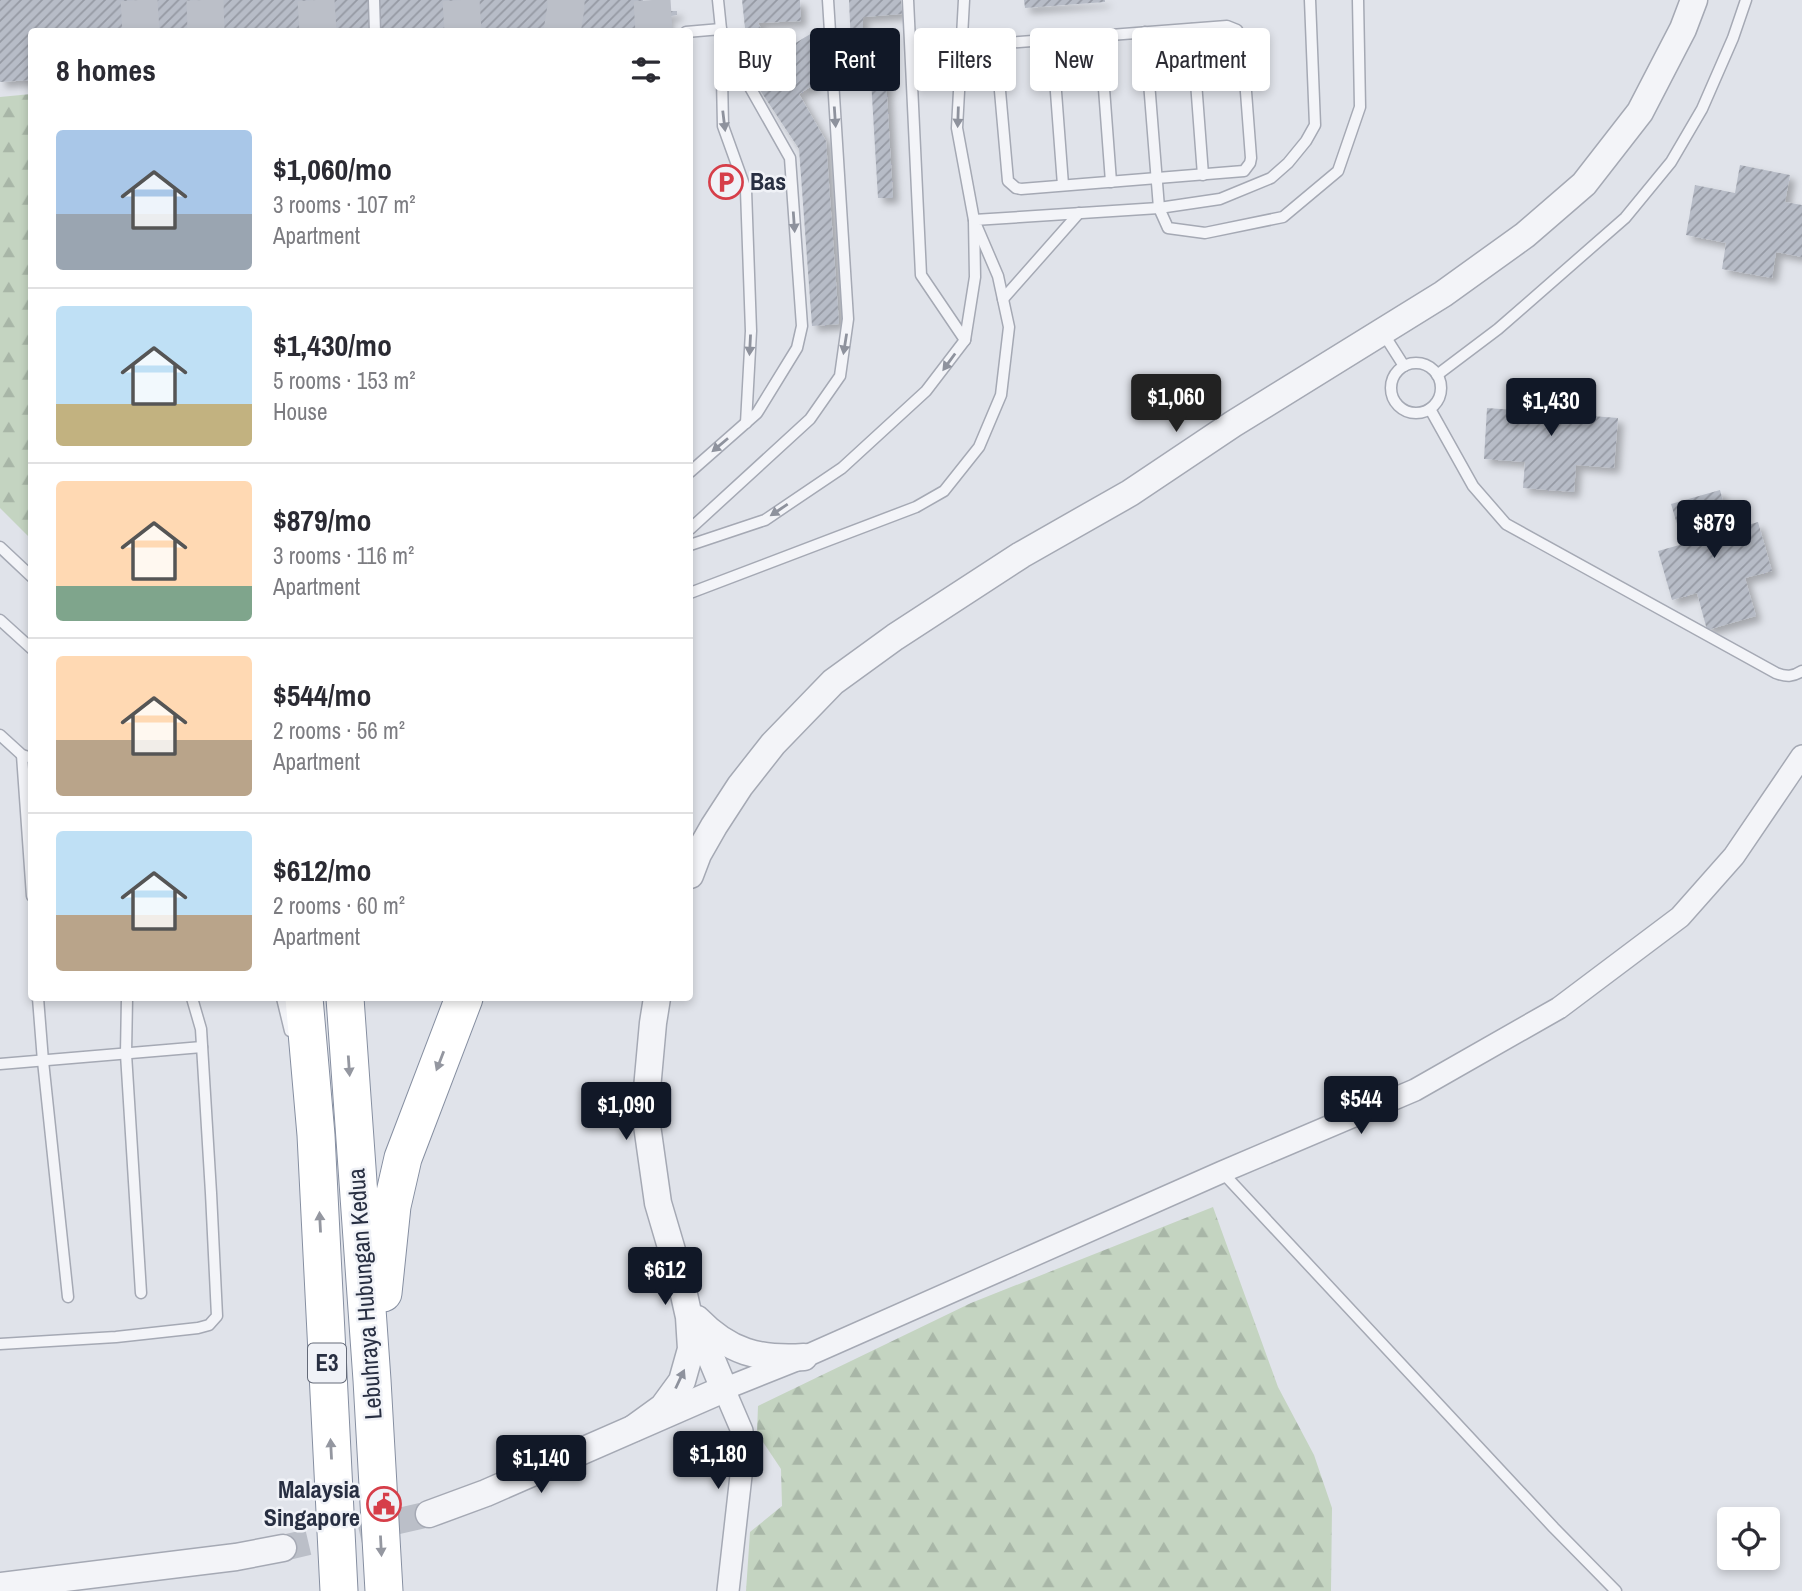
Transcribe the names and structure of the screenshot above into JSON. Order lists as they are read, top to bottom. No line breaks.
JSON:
{"streets":{"highway":["Lebuhraya Hubungan Kedua","E3"]},"places":{"parking":["Bas"],"public building":["Malaysia Singapore"]},"page":{"chip":["Buy","Rent","Filters","New","Apartment"],"heading":"8 homes","list":[{"name":"$1,060/mo","note":"3 rooms · 107 m² · Apartment"},{"name":"$1,430/mo","note":"5 rooms · 153 m² · House"},{"name":"$879/mo","note":"3 rooms · 116 m² · Apartment"},{"name":"$544/mo","note":"2 rooms · 56 m² · Apartment"},{"name":"$612/mo","note":"2 rooms · 60 m² · Apartment"}],"price":["$1,060","$1,430","$879","$544","$1,090","$612","$1,180","$1,140"]}}
